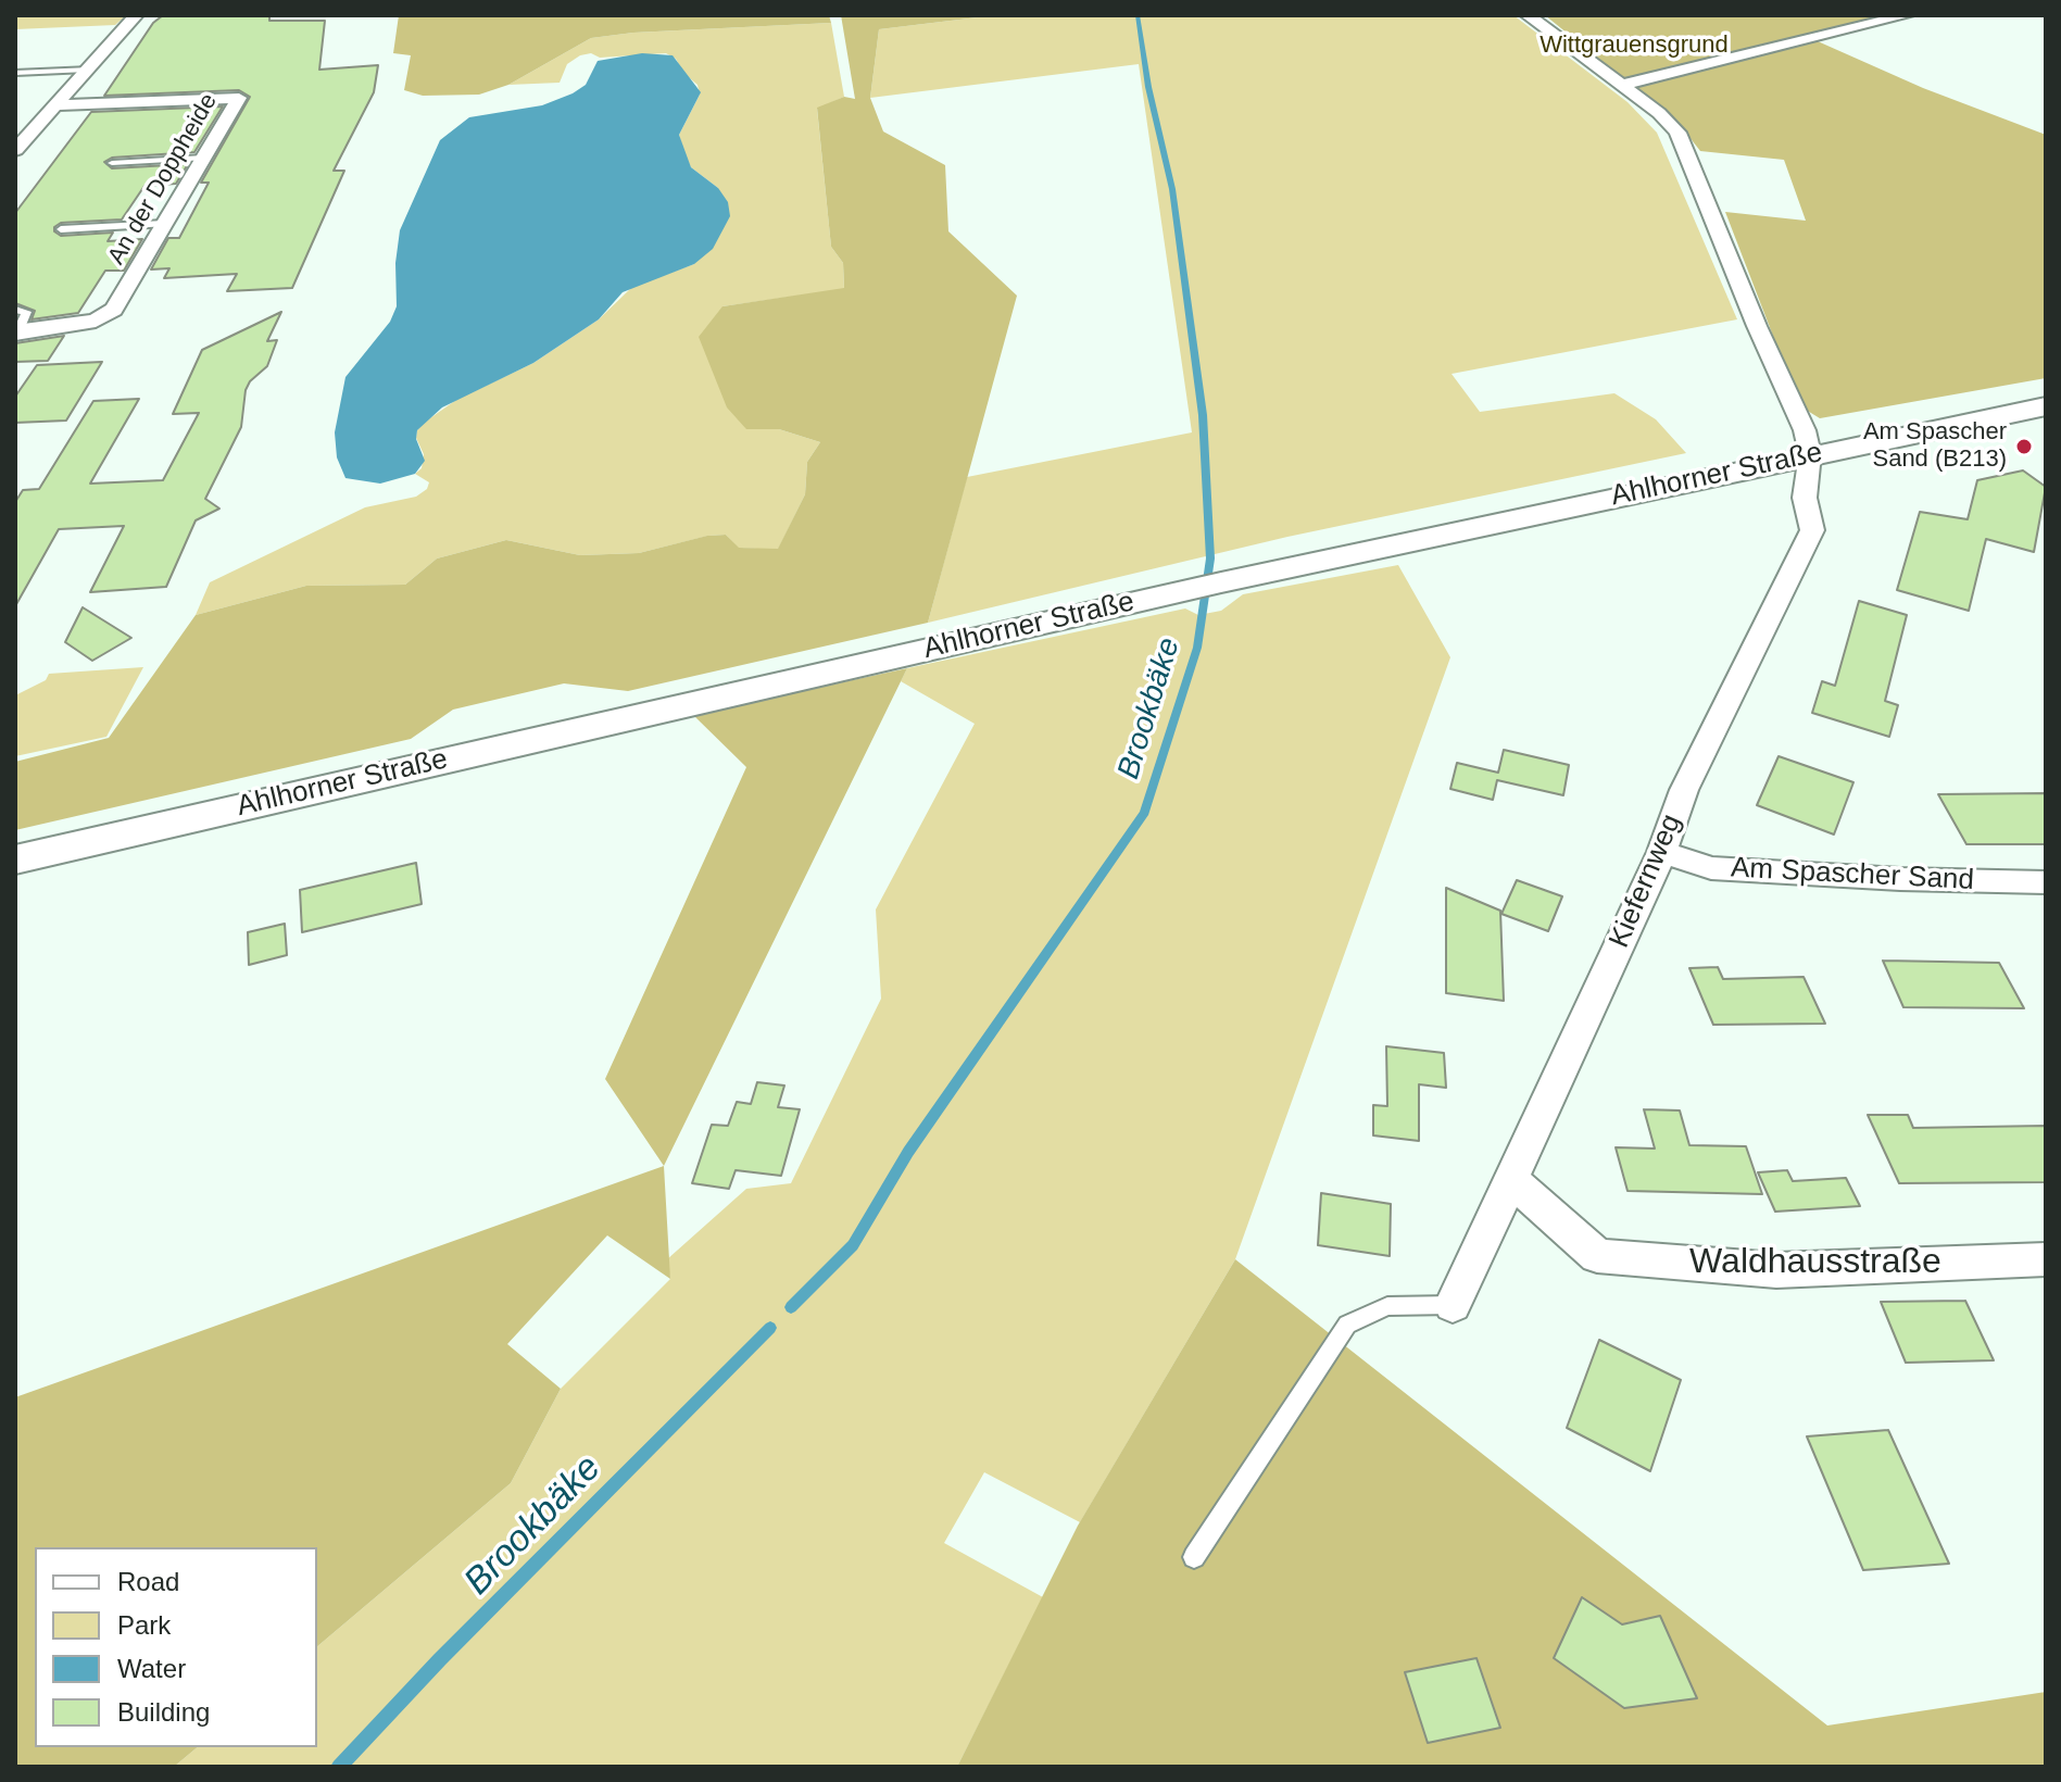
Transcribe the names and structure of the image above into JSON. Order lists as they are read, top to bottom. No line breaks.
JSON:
{"streets":{"street":["An der Doppheide","Ahlhorner Straße","Am Spascher Sand","Kiefernweg","Waldhausstraße"]},"crossings":[["Ahlhorner Straße","Kiefernweg"],["Am Spascher Sand","Kiefernweg"],["Kiefernweg","Waldhausstraße"]],"water":["Brookbäke"],"parks":["Wittgrauensgrund"],"places":["Am Spascher Sand (B213)"],"legend":["Road","Park","Water","Building"]}
